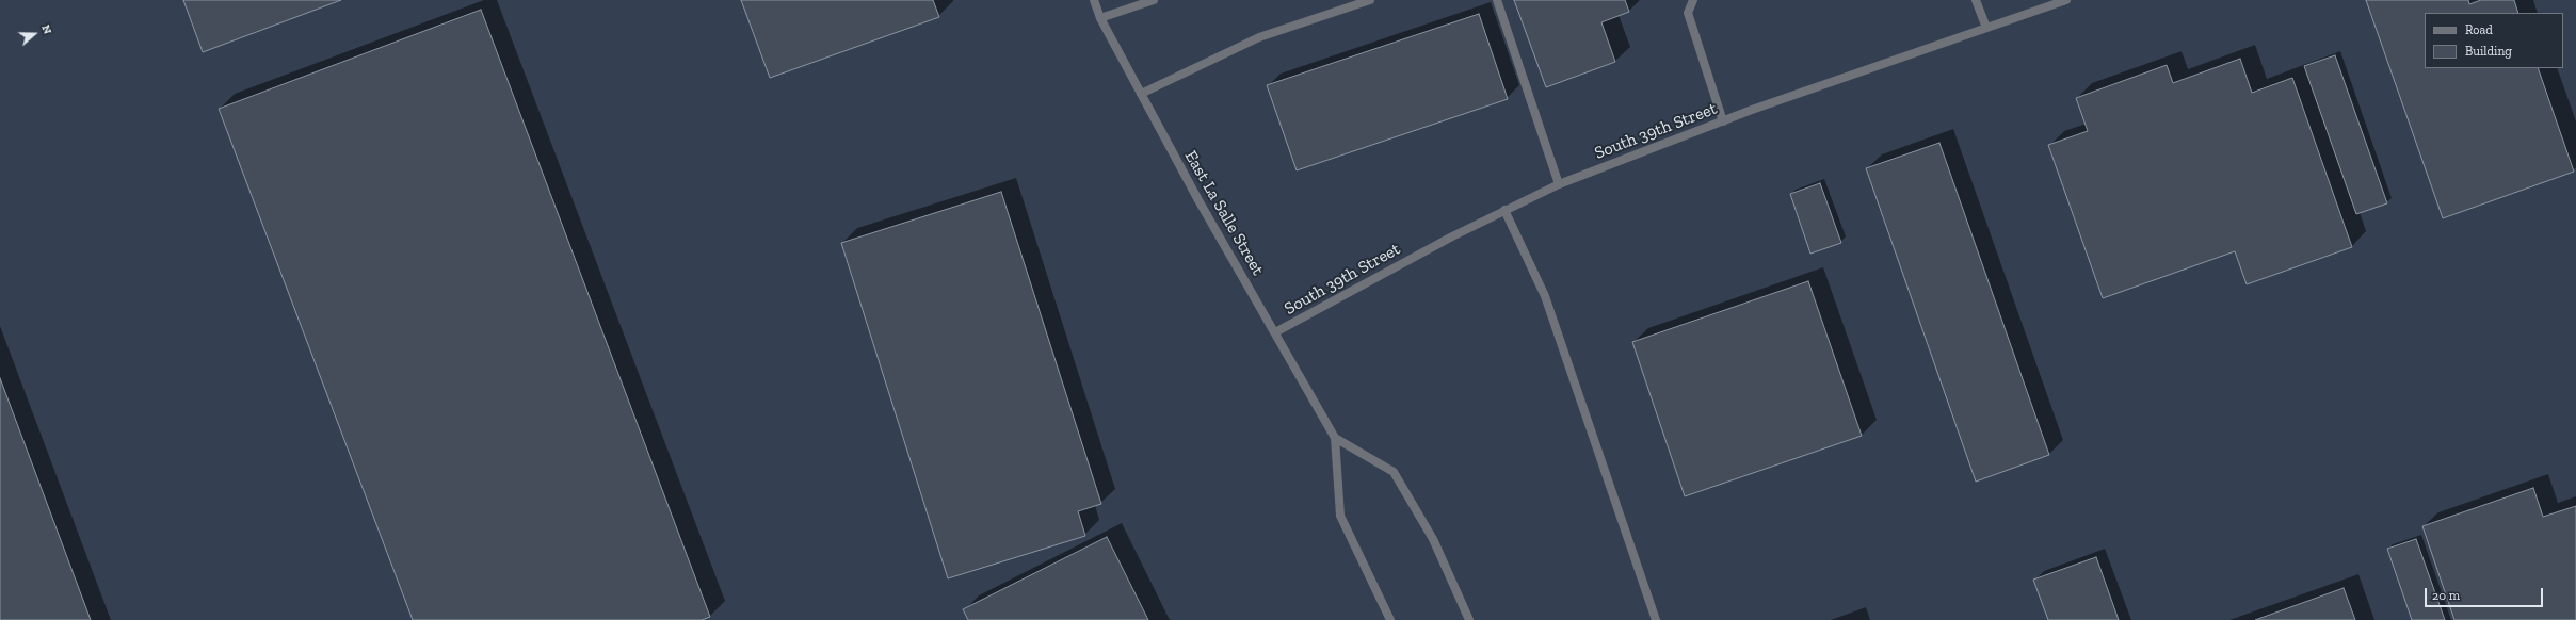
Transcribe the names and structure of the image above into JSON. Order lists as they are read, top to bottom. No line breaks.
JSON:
{"streets":{"street":["South 39th Street","East La Salle Street"]},"crossings":[["South 39th Street","East La Salle Street"]],"legend":["Road","Building"],"scale_bar":"20 m","north":"right"}
